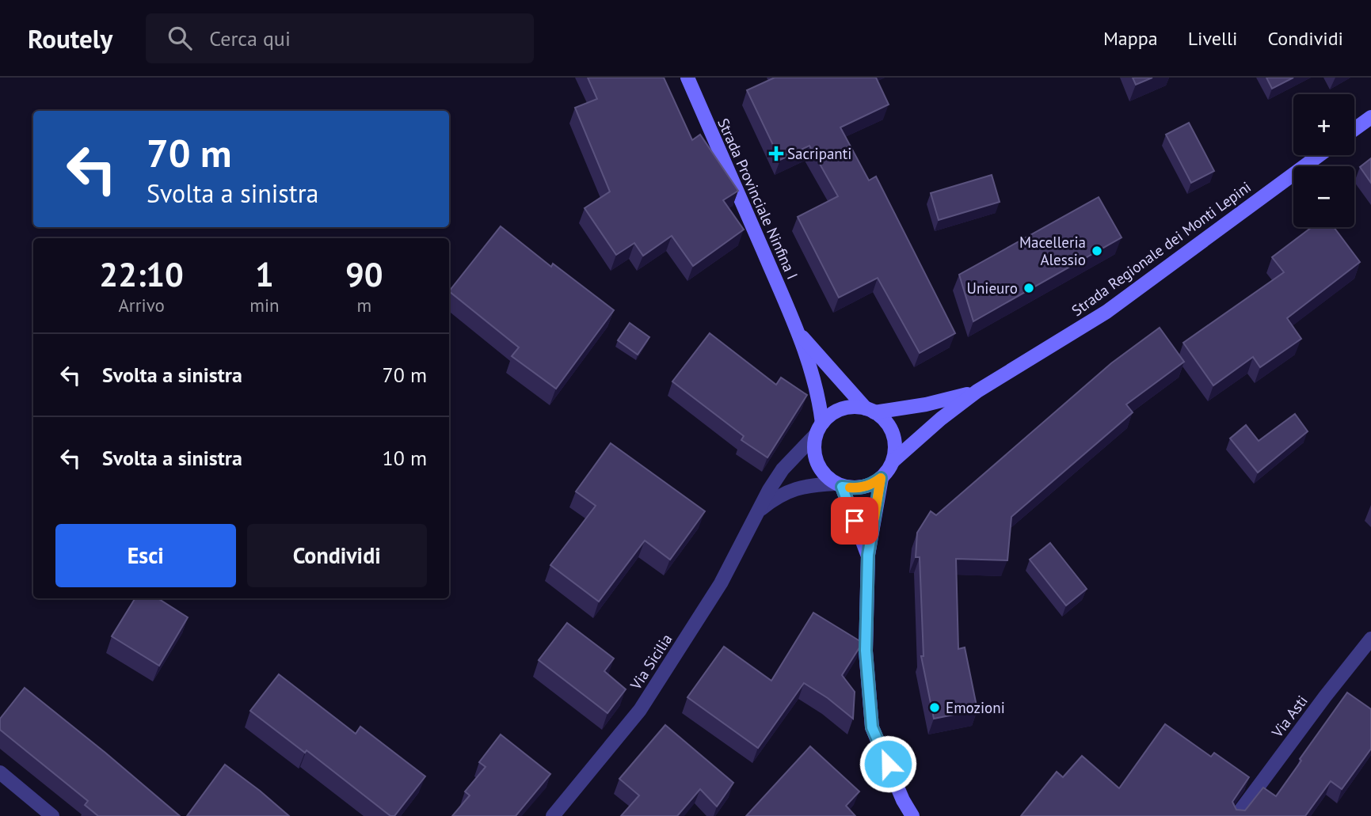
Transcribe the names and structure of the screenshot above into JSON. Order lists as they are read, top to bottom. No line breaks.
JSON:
{"streets":{"street":["Strada Provinciale Ninfina I","Strada Regionale dei Monti Lepini","Via Sicilia","Via Asti"]},"crossings":[["Strada Provinciale Ninfina I","Strada Regionale dei Monti Lepini"],["Strada Provinciale Ninfina I","Via Sicilia"],["Strada Regionale dei Monti Lepini","Via Sicilia"]],"places":{"health":["Sacripanti"],"other":["Macelleria Alessio","Unieuro","Emozioni"]},"page":{"header":"Routely","search":"Cerca qui","nav":["Mappa","Livelli","Condividi"],"map_buttons":["+","−"],"turn":["70 m","Svolta a sinistra"],"eta":["22:10","Arrivo","1","min","90","m"],"list":[{"name":"Svolta a sinistra","value":"70 m"},{"name":"Svolta a sinistra","value":"10 m"}],"buttons":["Esci","Condividi"]}}
